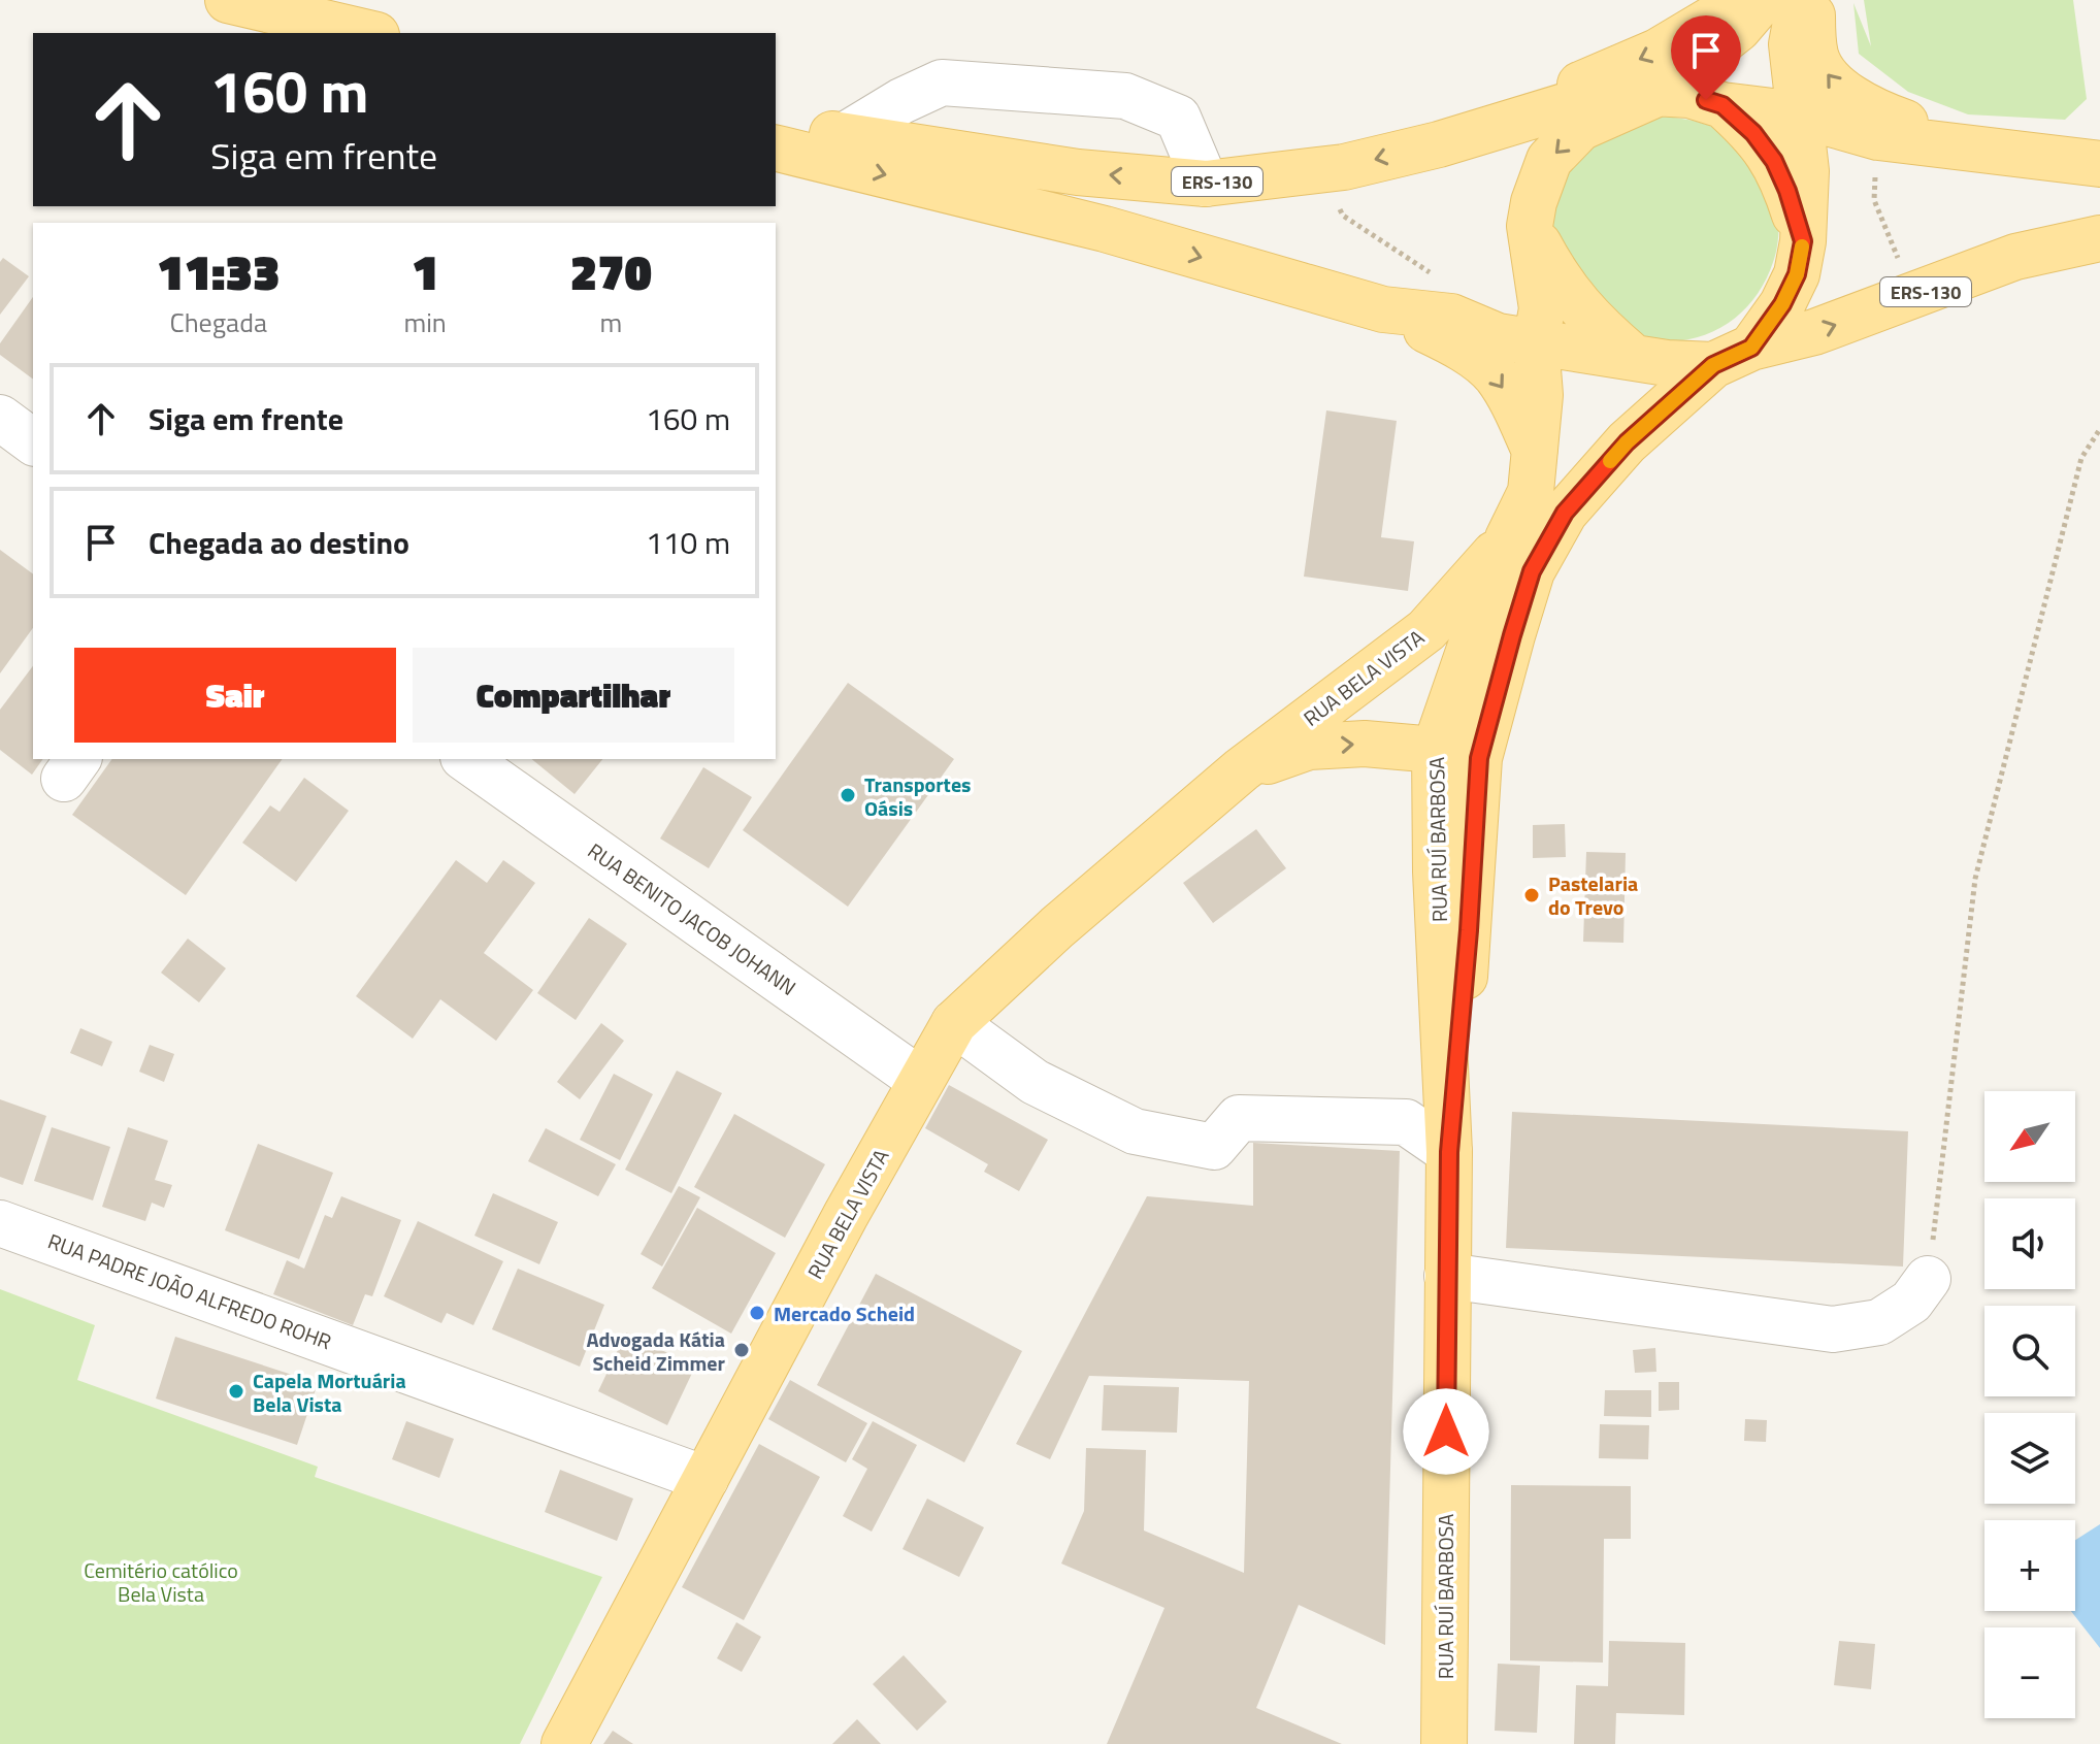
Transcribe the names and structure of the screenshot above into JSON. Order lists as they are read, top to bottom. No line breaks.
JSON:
{"streets":{"main road":["ERS-130","RUA BELA VISTA","RUA RUÍ BARBOSA"],"street":["RUA BENITO JACOB JOHANN","RUA PADRE JOÃO ALFREDO ROHR"]},"crossings":[["RUA BELA VISTA","RUA RUÍ BARBOSA"],["RUA BELA VISTA","RUA BENITO JACOB JOHANN"],["RUA BELA VISTA","RUA PADRE JOÃO ALFREDO ROHR"]],"parks":["Cemitério católico Bela Vista"],"places":["Transportes Oásis","Pastelaria do Trevo","Mercado Scheid","Advogada Kátia Scheid Zimmer","Capela Mortuária Bela Vista"],"north":"bottom left","page":{"turn":["160 m","Siga em frente"],"eta":["11:33","Chegada","1","min","270","m"],"list":[{"name":"Siga em frente","value":"160 m"},{"name":"Chegada ao destino","value":"110 m"}],"buttons":["Sair","Compartilhar"],"map_buttons":["+","−"]}}
